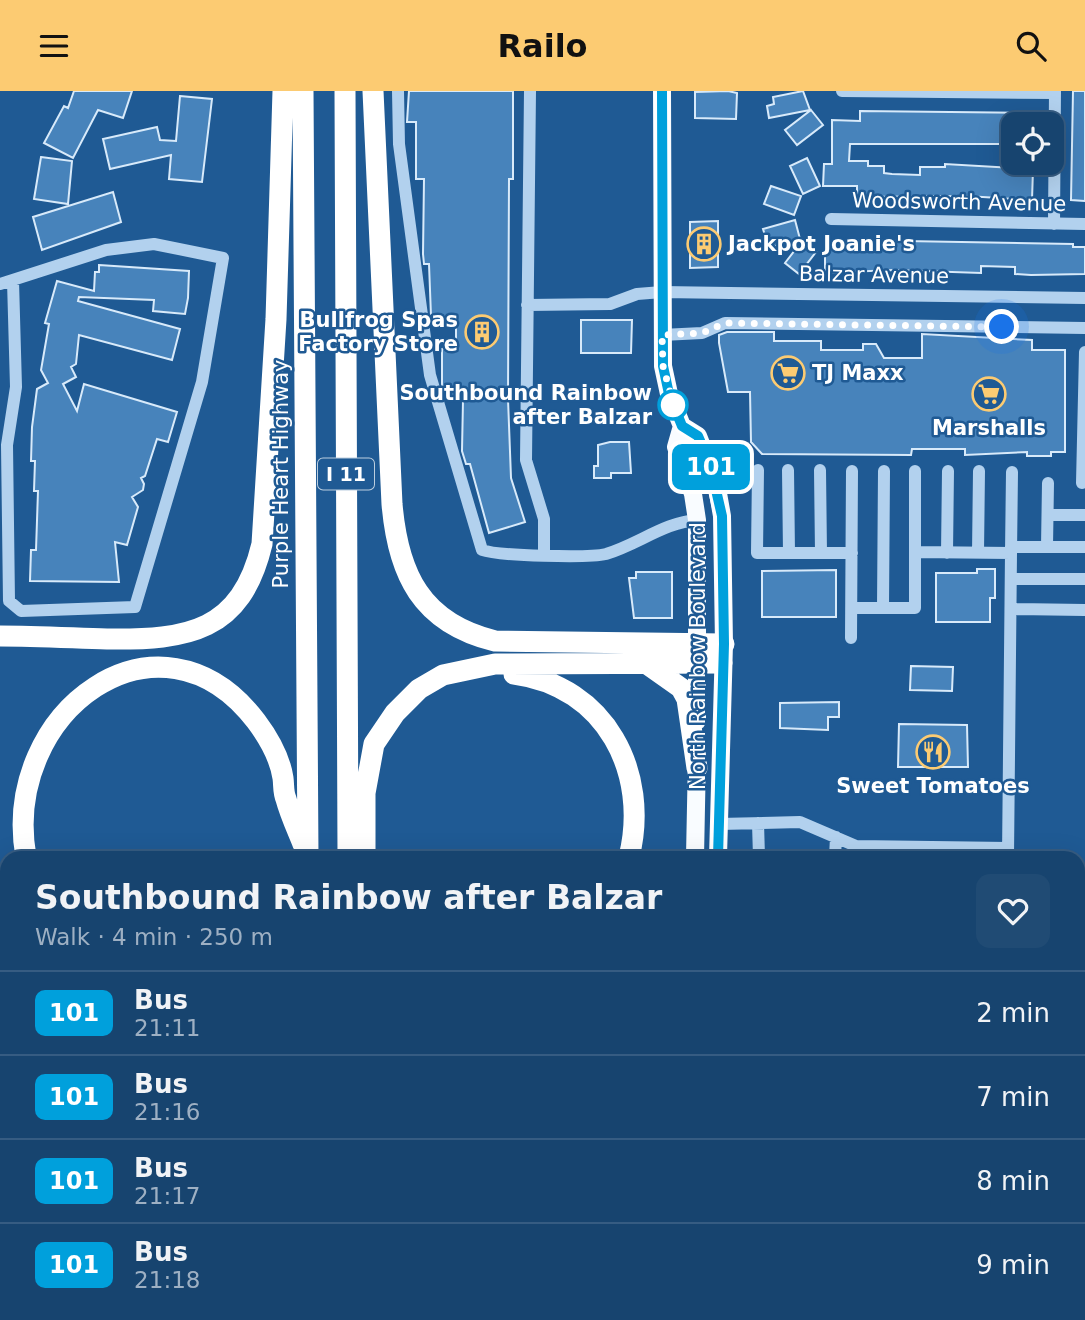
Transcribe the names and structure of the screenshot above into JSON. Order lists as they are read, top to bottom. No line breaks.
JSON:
{"streets":{"highway":["Purple Heart Highway","I 11"],"main road":["North Rainbow Boulevard"],"street":["Woodsworth Avenue","Balzar Avenue"]},"crossings":[["Balzar Avenue","North Rainbow Boulevard"]],"places":{"building":["Jackpot Joanie's","Bullfrog Spas Factory Store"],"supermarket":["TJ Maxx","Marshalls"],"other":["Southbound Rainbow after Balzar"],"restaurant":["Sweet Tomatoes"]},"lines":["bus line 101"],"page":{"header":"Railo","on_map":"101","heading":["Southbound Rainbow after Balzar","Walk · 4 min · 250 m"],"list":[{"mark":"101","name":"Bus","note":"21:11","value":"2 min"},{"mark":"101","name":"Bus","note":"21:16","value":"7 min"},{"mark":"101","name":"Bus","note":"21:17","value":"8 min"},{"mark":"101","name":"Bus","note":"21:18","value":"9 min"}]}}
